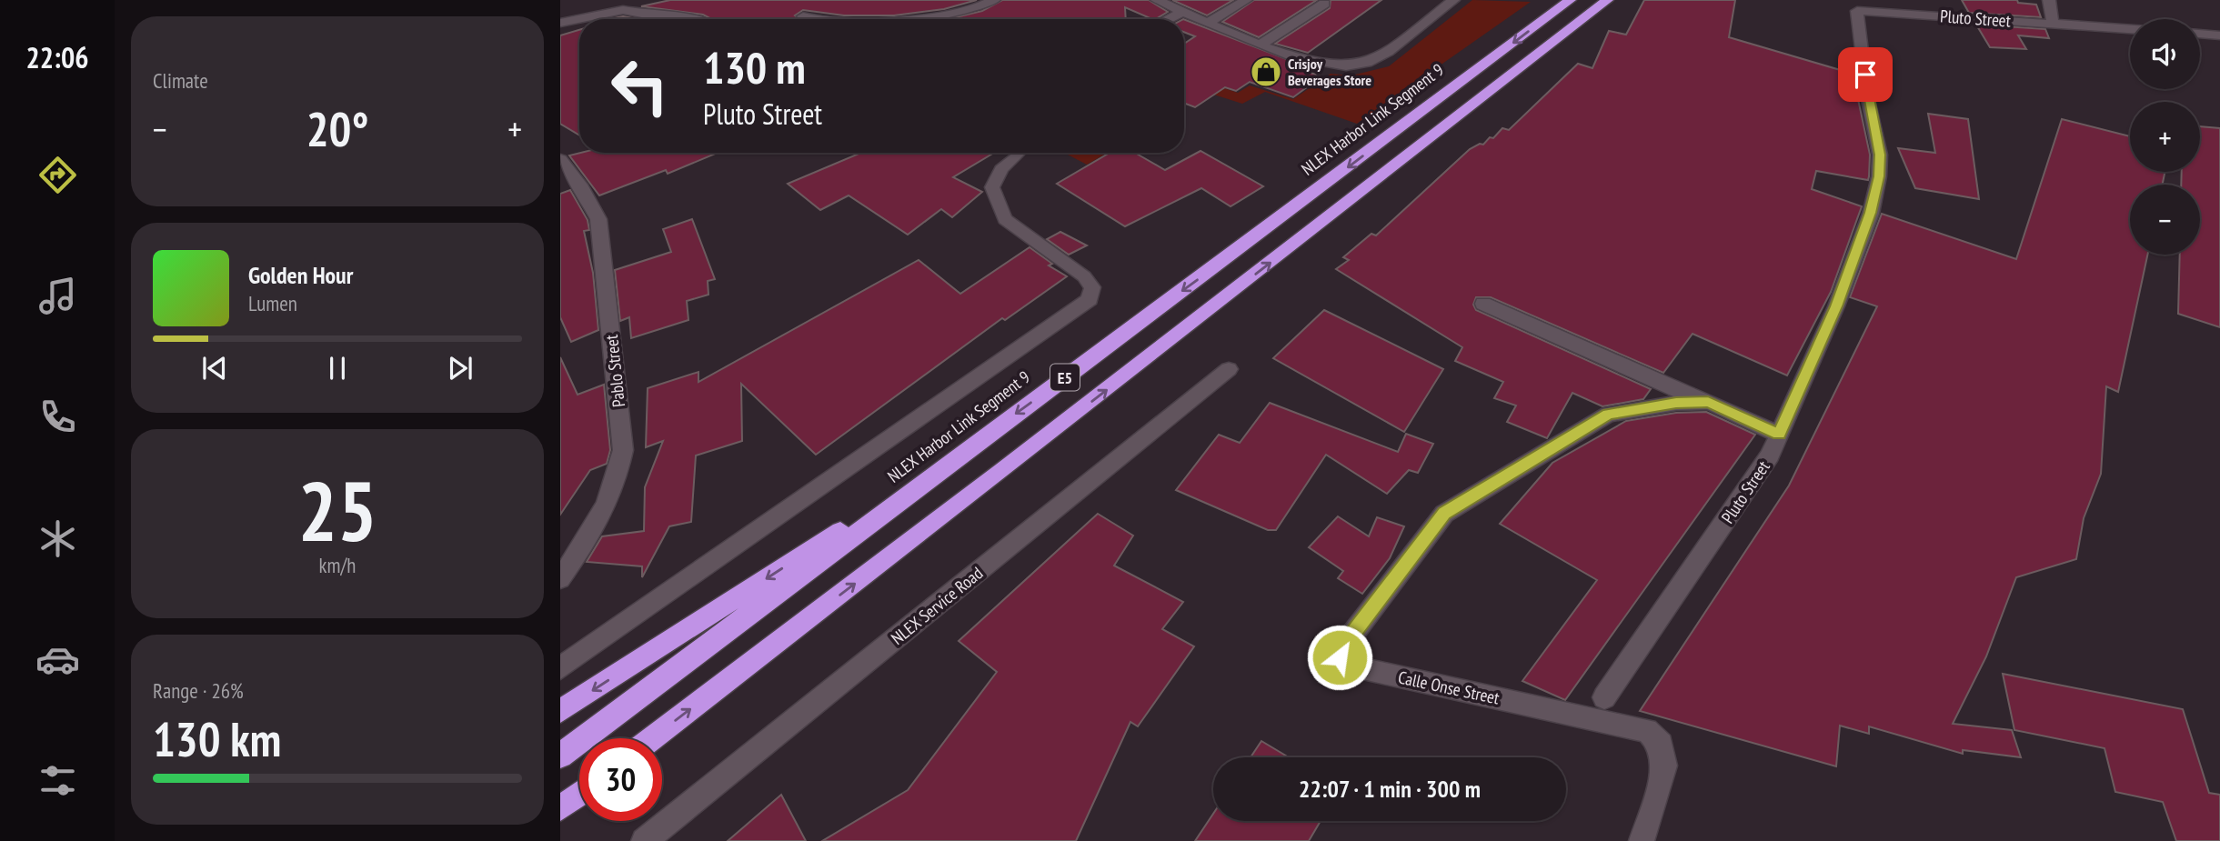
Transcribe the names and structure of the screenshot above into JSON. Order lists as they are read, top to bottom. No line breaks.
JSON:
{"streets":{"highway":["NLEX Harbor Link Segment 9","E5"],"street":["Pluto Street","Pablo Street","NLEX Service Road","Calle Onse Street"]},"crossings":[["Pluto Street","Calle Onse Street"]],"places":{"shop":["Crisjoy Beverages Store"]},"page":{"tabs":"22:06","tile":["Climate",["25","km/h"],["Range · 26%","130 km"]],"map_buttons":["+","−"],"turn":["130 m","Pluto Street"],"heat":["−","20°","+"],"song":["Golden Hour","Lumen"],"limit":"30","trip":"22:07 · 1 min · 300 m"}}
